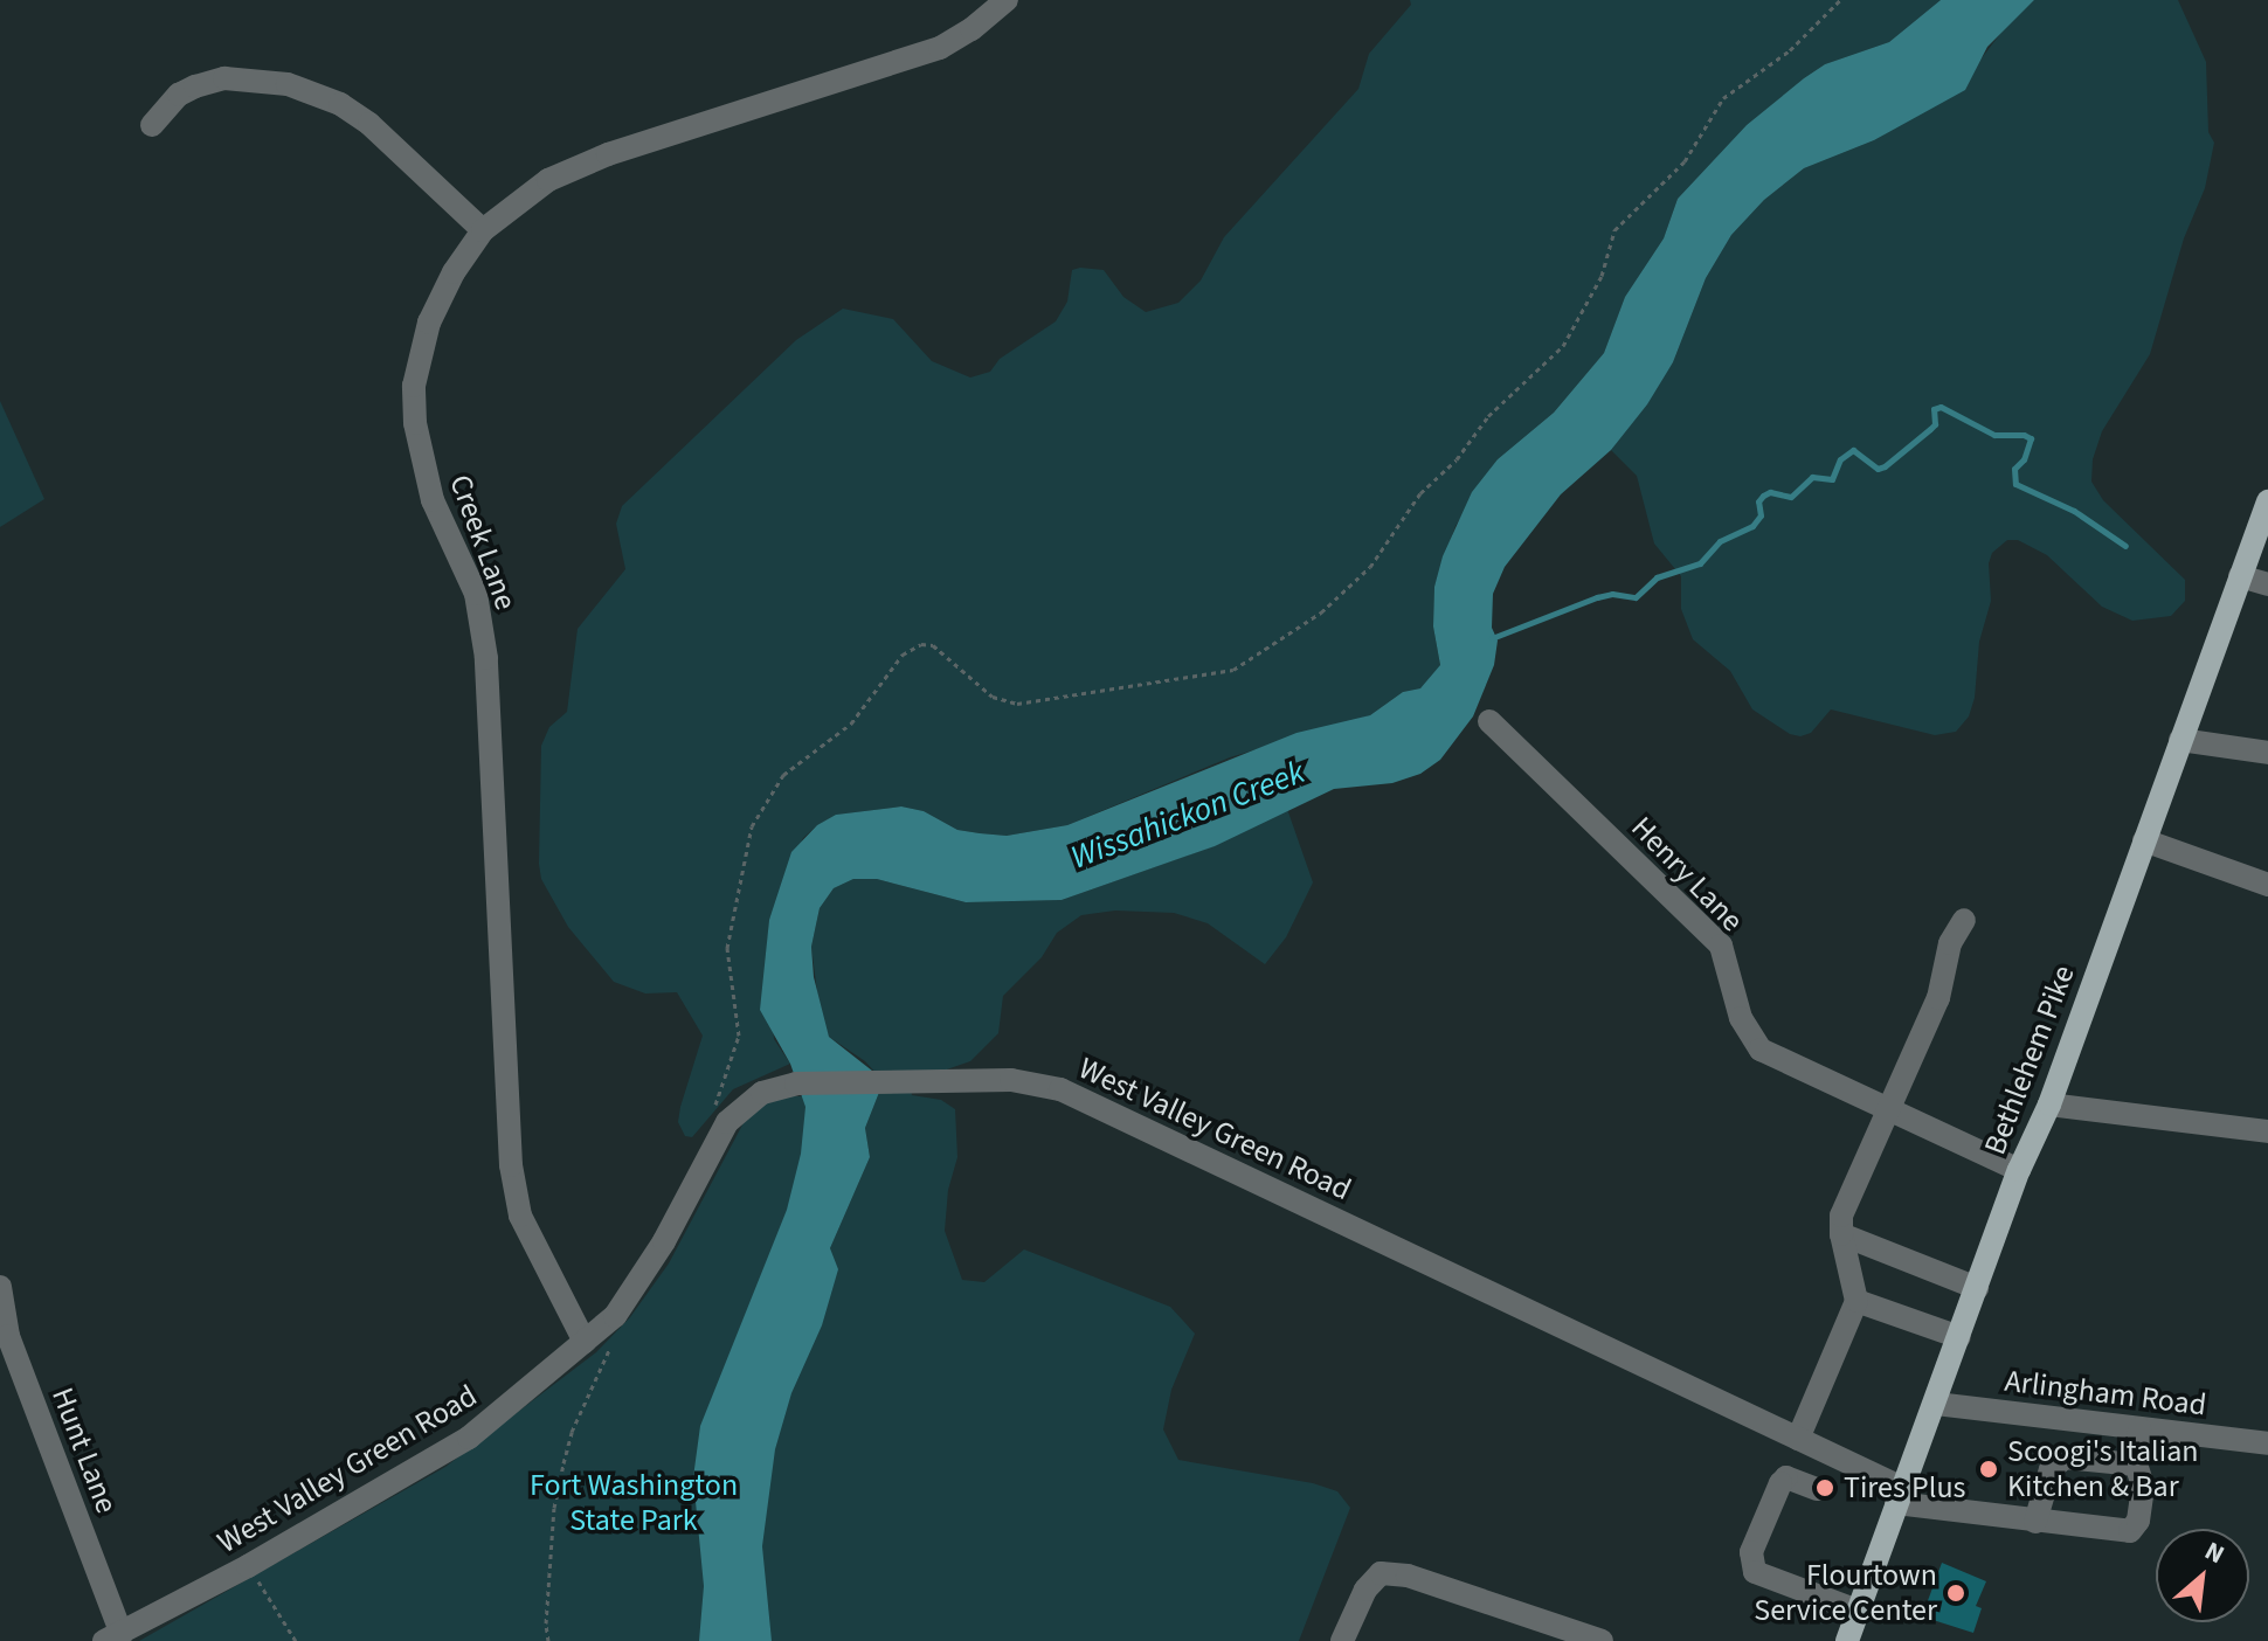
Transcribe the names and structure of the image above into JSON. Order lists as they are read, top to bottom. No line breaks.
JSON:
{"streets":{"main road":["Bethlehem Pike"],"street":["Creek Lane","Henry Lane","West Valley Green Road","Arlingham Road","Hunt Lane"]},"crossings":[["Creek Lane","West Valley Green Road"],["Henry Lane","Bethlehem Pike"],["Bethlehem Pike","West Valley Green Road"],["Bethlehem Pike","Arlingham Road"],["West Valley Green Road","Hunt Lane"]],"water":["Wissahickon Creek"],"parks":["Fort Washington State Park"],"places":["Scoogi's Italian Kitchen & Bar","Tires Plus","Flourtown Service Center"],"north":"top right"}
